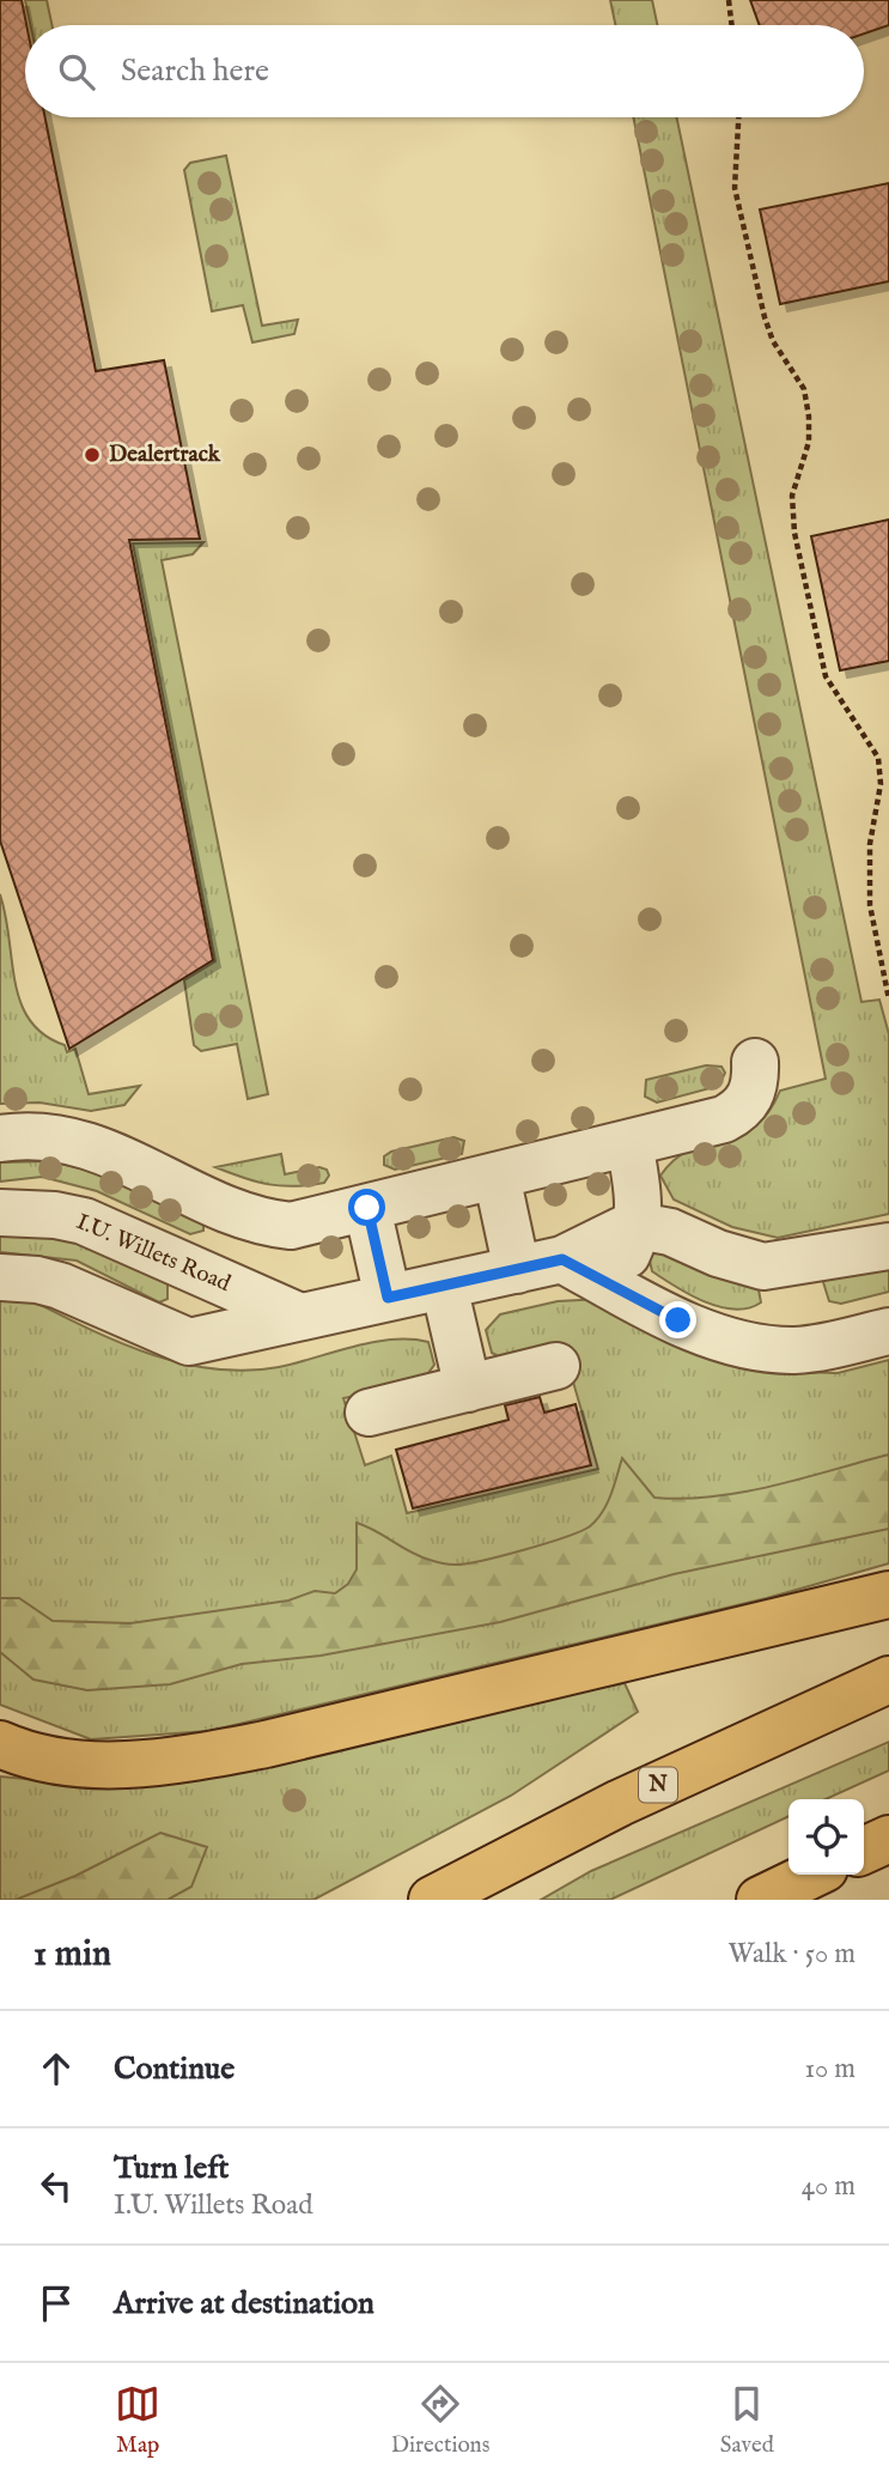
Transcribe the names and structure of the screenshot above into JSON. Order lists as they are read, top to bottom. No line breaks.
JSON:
{"streets":{"highway":["N"],"street":["I.U. Willets Road"]},"places":["Dealertrack"],"page":{"search":"Search here","heading":["1 min","Walk · 50 m"],"list":[["Continue","10 m"],["Turn left","I.U. Willets Road","40 m"],"Arrive at destination"],"nav":["Map","Directions","Saved"]}}
